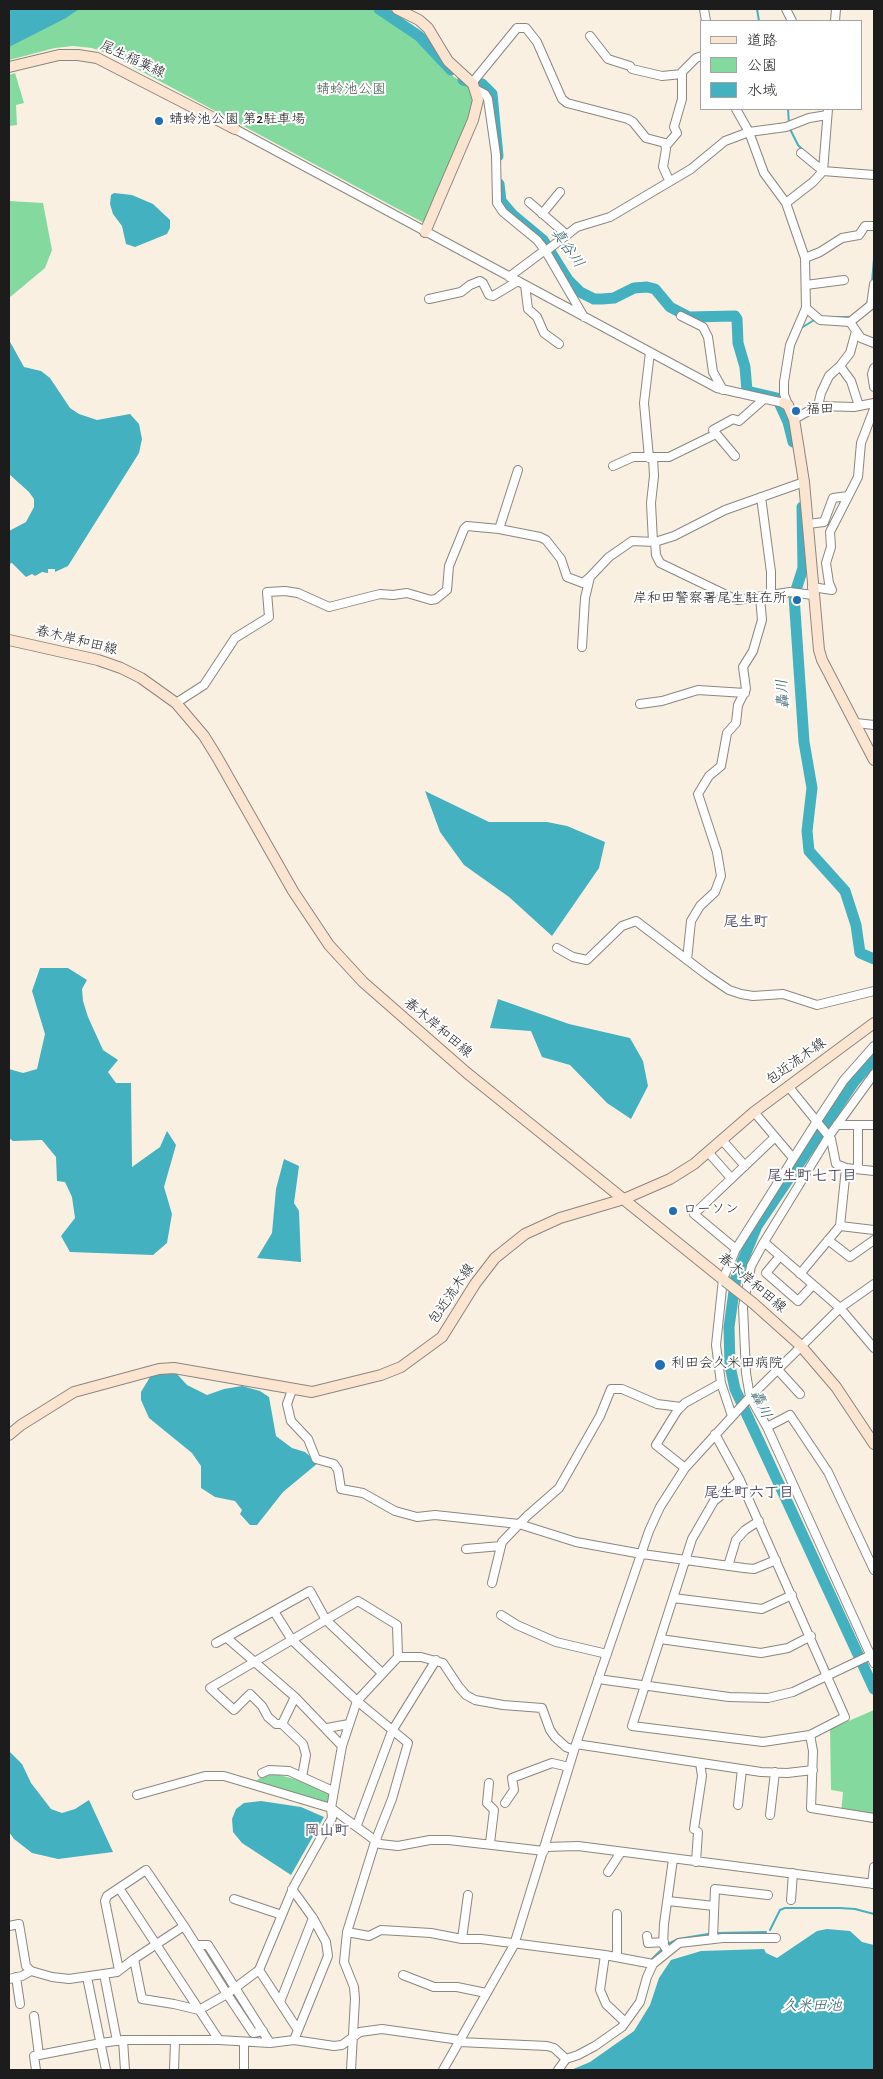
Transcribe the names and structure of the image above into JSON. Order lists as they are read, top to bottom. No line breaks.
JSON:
{"streets":{"street":["尾生稲葉線","春木岸和田線","包近流木線"]},"crossings":[["春木岸和田線","包近流木線"]],"districts":["尾生町","尾生町七丁目","尾生町六丁目","岡山町"],"water":["真谷川","轟川","久米田池"],"parks":["蜻蛉池公園"],"places":["蜻蛉池公園 第2駐車場","福田","岸和田警察署尾生駐在所","ローソン","利田会久米田病院"],"legend":["道路","公園","水域"]}
